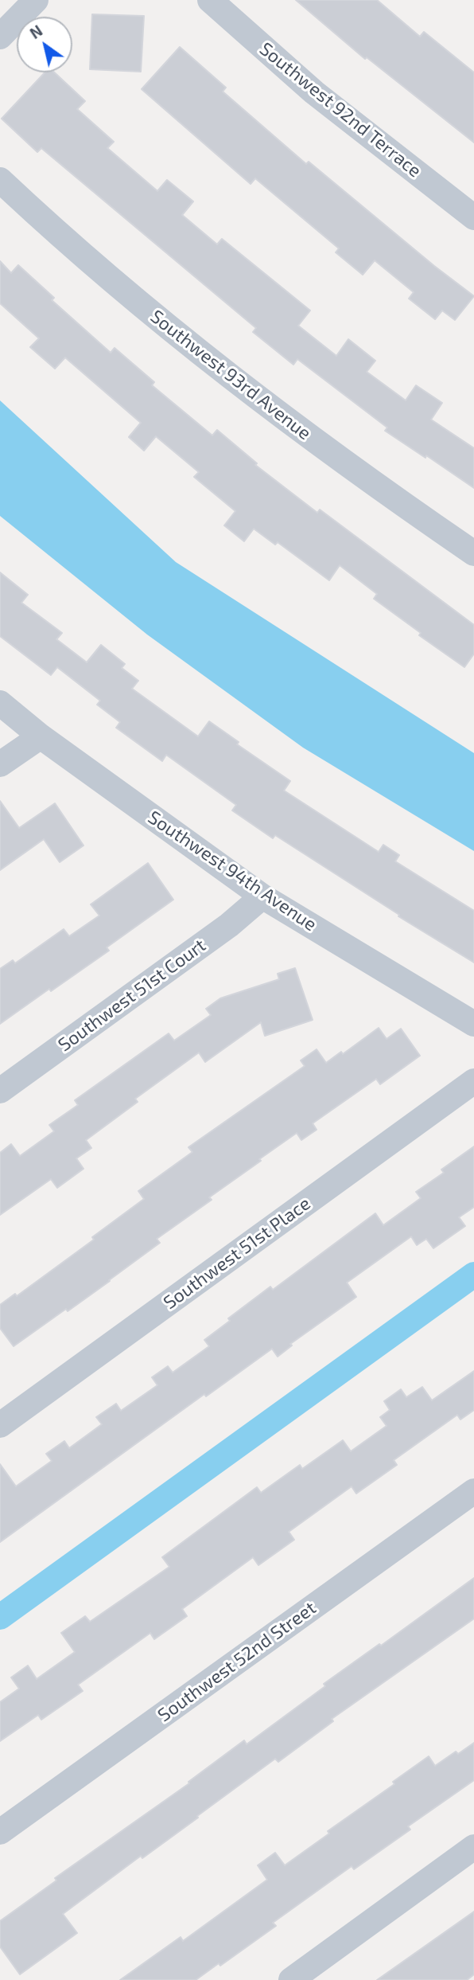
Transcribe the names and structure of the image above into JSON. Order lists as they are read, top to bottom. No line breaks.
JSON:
{"streets":{"street":["Southwest 92nd Terrace","Southwest 93rd Avenue","Southwest 94th Avenue","Southwest 51st Court","Southwest 51st Place","Southwest 52nd Street"]},"crossings":[["Southwest 94th Avenue","Southwest 51st Court"]],"north":"top left"}
